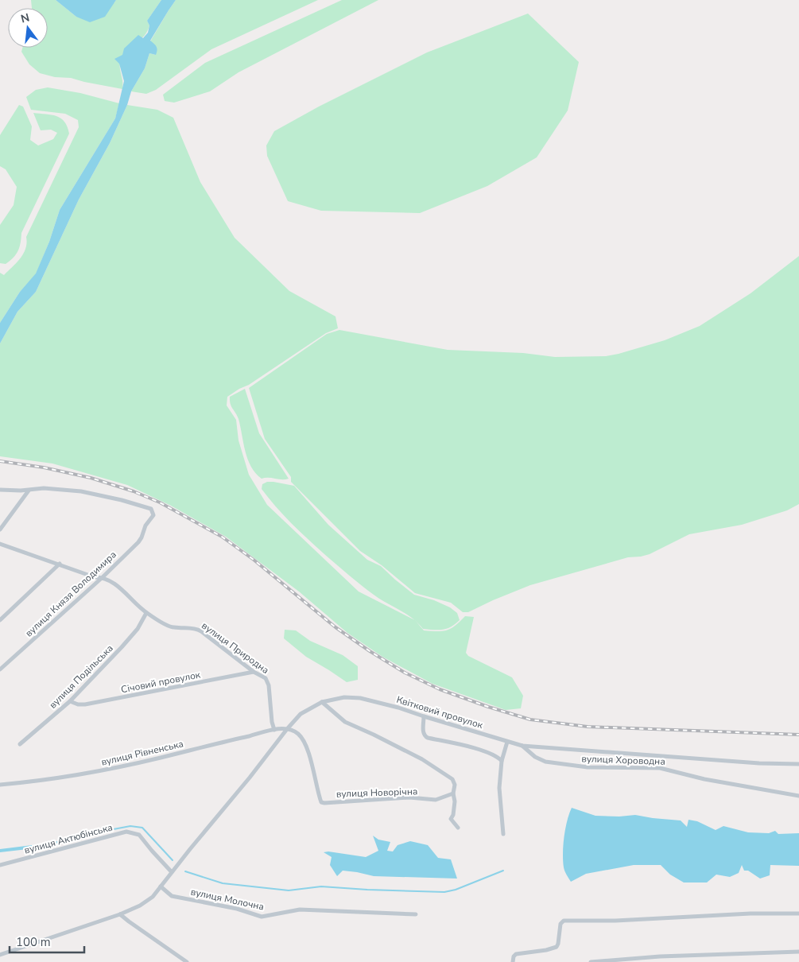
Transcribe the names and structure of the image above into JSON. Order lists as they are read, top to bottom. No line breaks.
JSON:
{"streets":{"street":["вулиця Князя Володимира","вулиця Природна","вулиця Подільська","Січовий провулок","Квітковий провулок","вулиця Рівненська","вулиця Хороводна","вулиця Новорічна","вулиця Актюбінська","вулиця Молочна"]},"crossings":[["вулиця Князя Володимира","вулиця Природна"],["вулиця Природна","вулиця Подільська"],["вулиця Природна","Січовий провулок"],["вулиця Природна","вулиця Рівненська"],["вулиця Подільська","Січовий провулок"],["Квітковий провулок","вулиця Рівненська"],["Квітковий провулок","вулиця Хороводна"],["Квітковий провулок","вулиця Новорічна"],["Квітковий провулок","вулиця Актюбінська"],["Квітковий провулок","вулиця Молочна"],["вулиця Рівненська","вулиця Новорічна"]],"scale_bar":"100 m","north":"top"}
